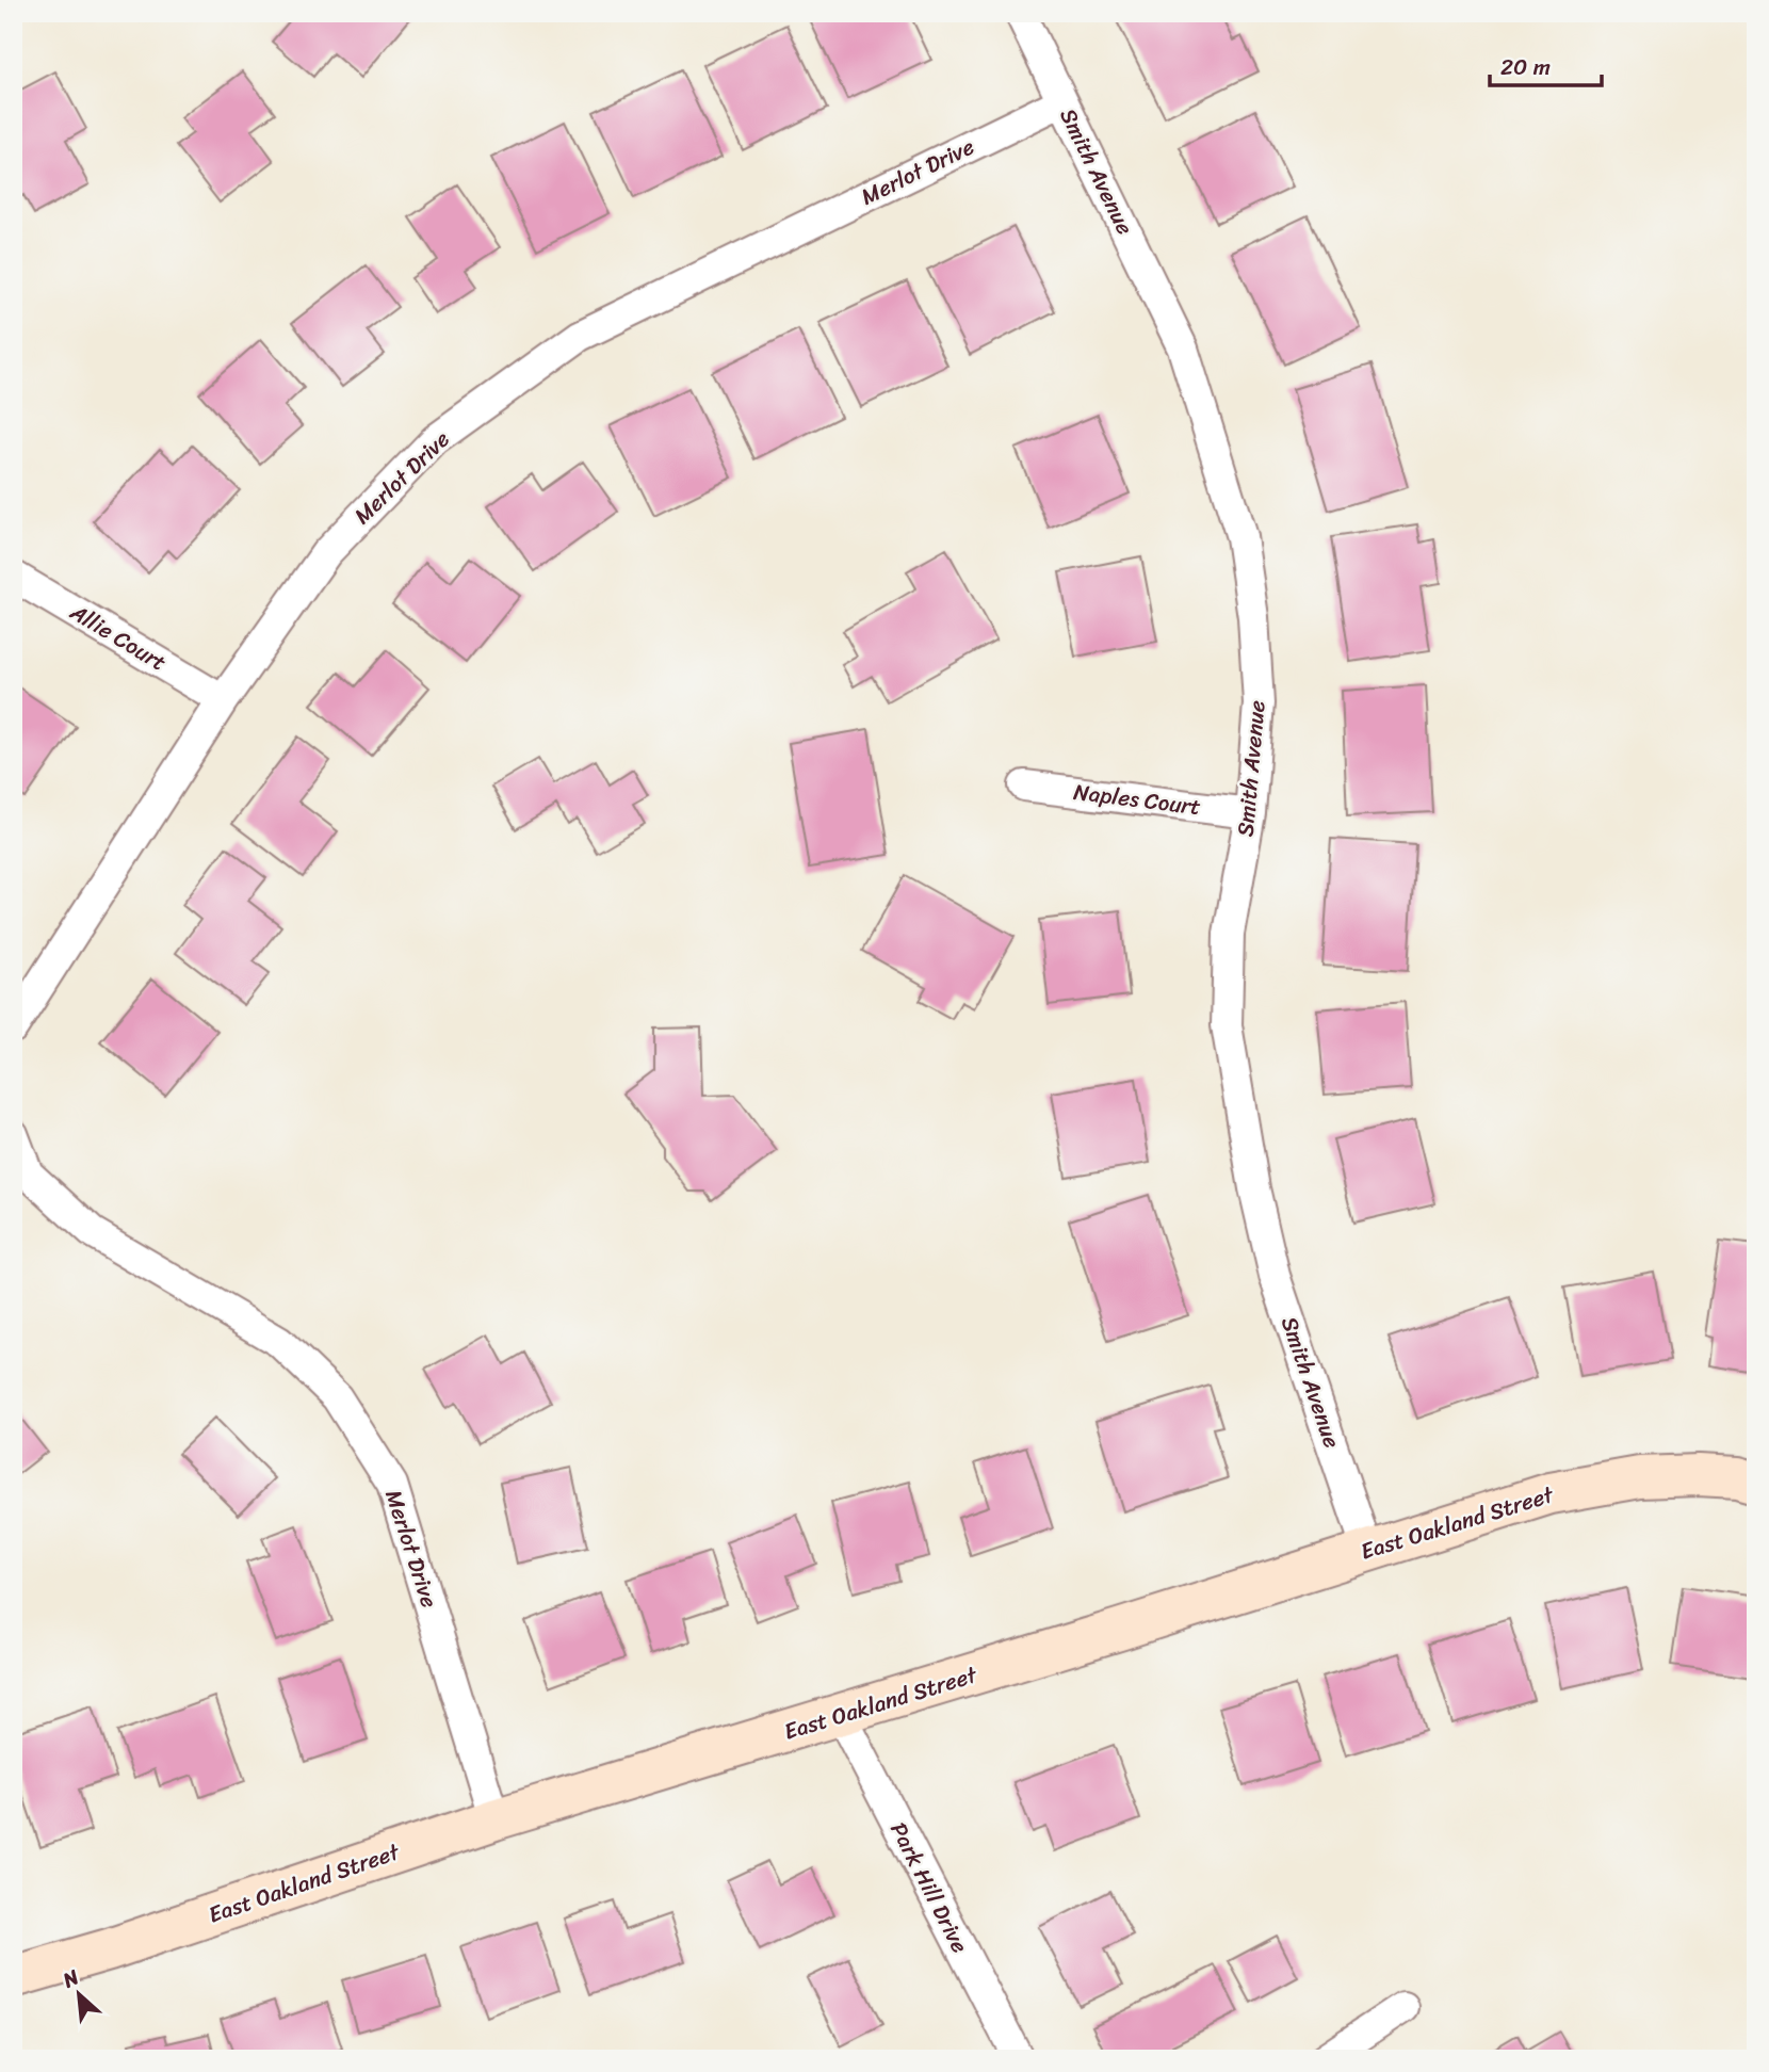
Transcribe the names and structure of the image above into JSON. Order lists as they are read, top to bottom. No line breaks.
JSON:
{"streets":{"street":["Merlot Drive","Smith Avenue","Allie Court","Naples Court","East Oakland Street","Park Hill Drive"]},"crossings":[["Merlot Drive","Smith Avenue"],["Merlot Drive","Allie Court"],["Merlot Drive","East Oakland Street"],["Smith Avenue","Naples Court"],["Smith Avenue","East Oakland Street"],["East Oakland Street","Park Hill Drive"]],"scale_bar":"20 m","north":"top left"}
